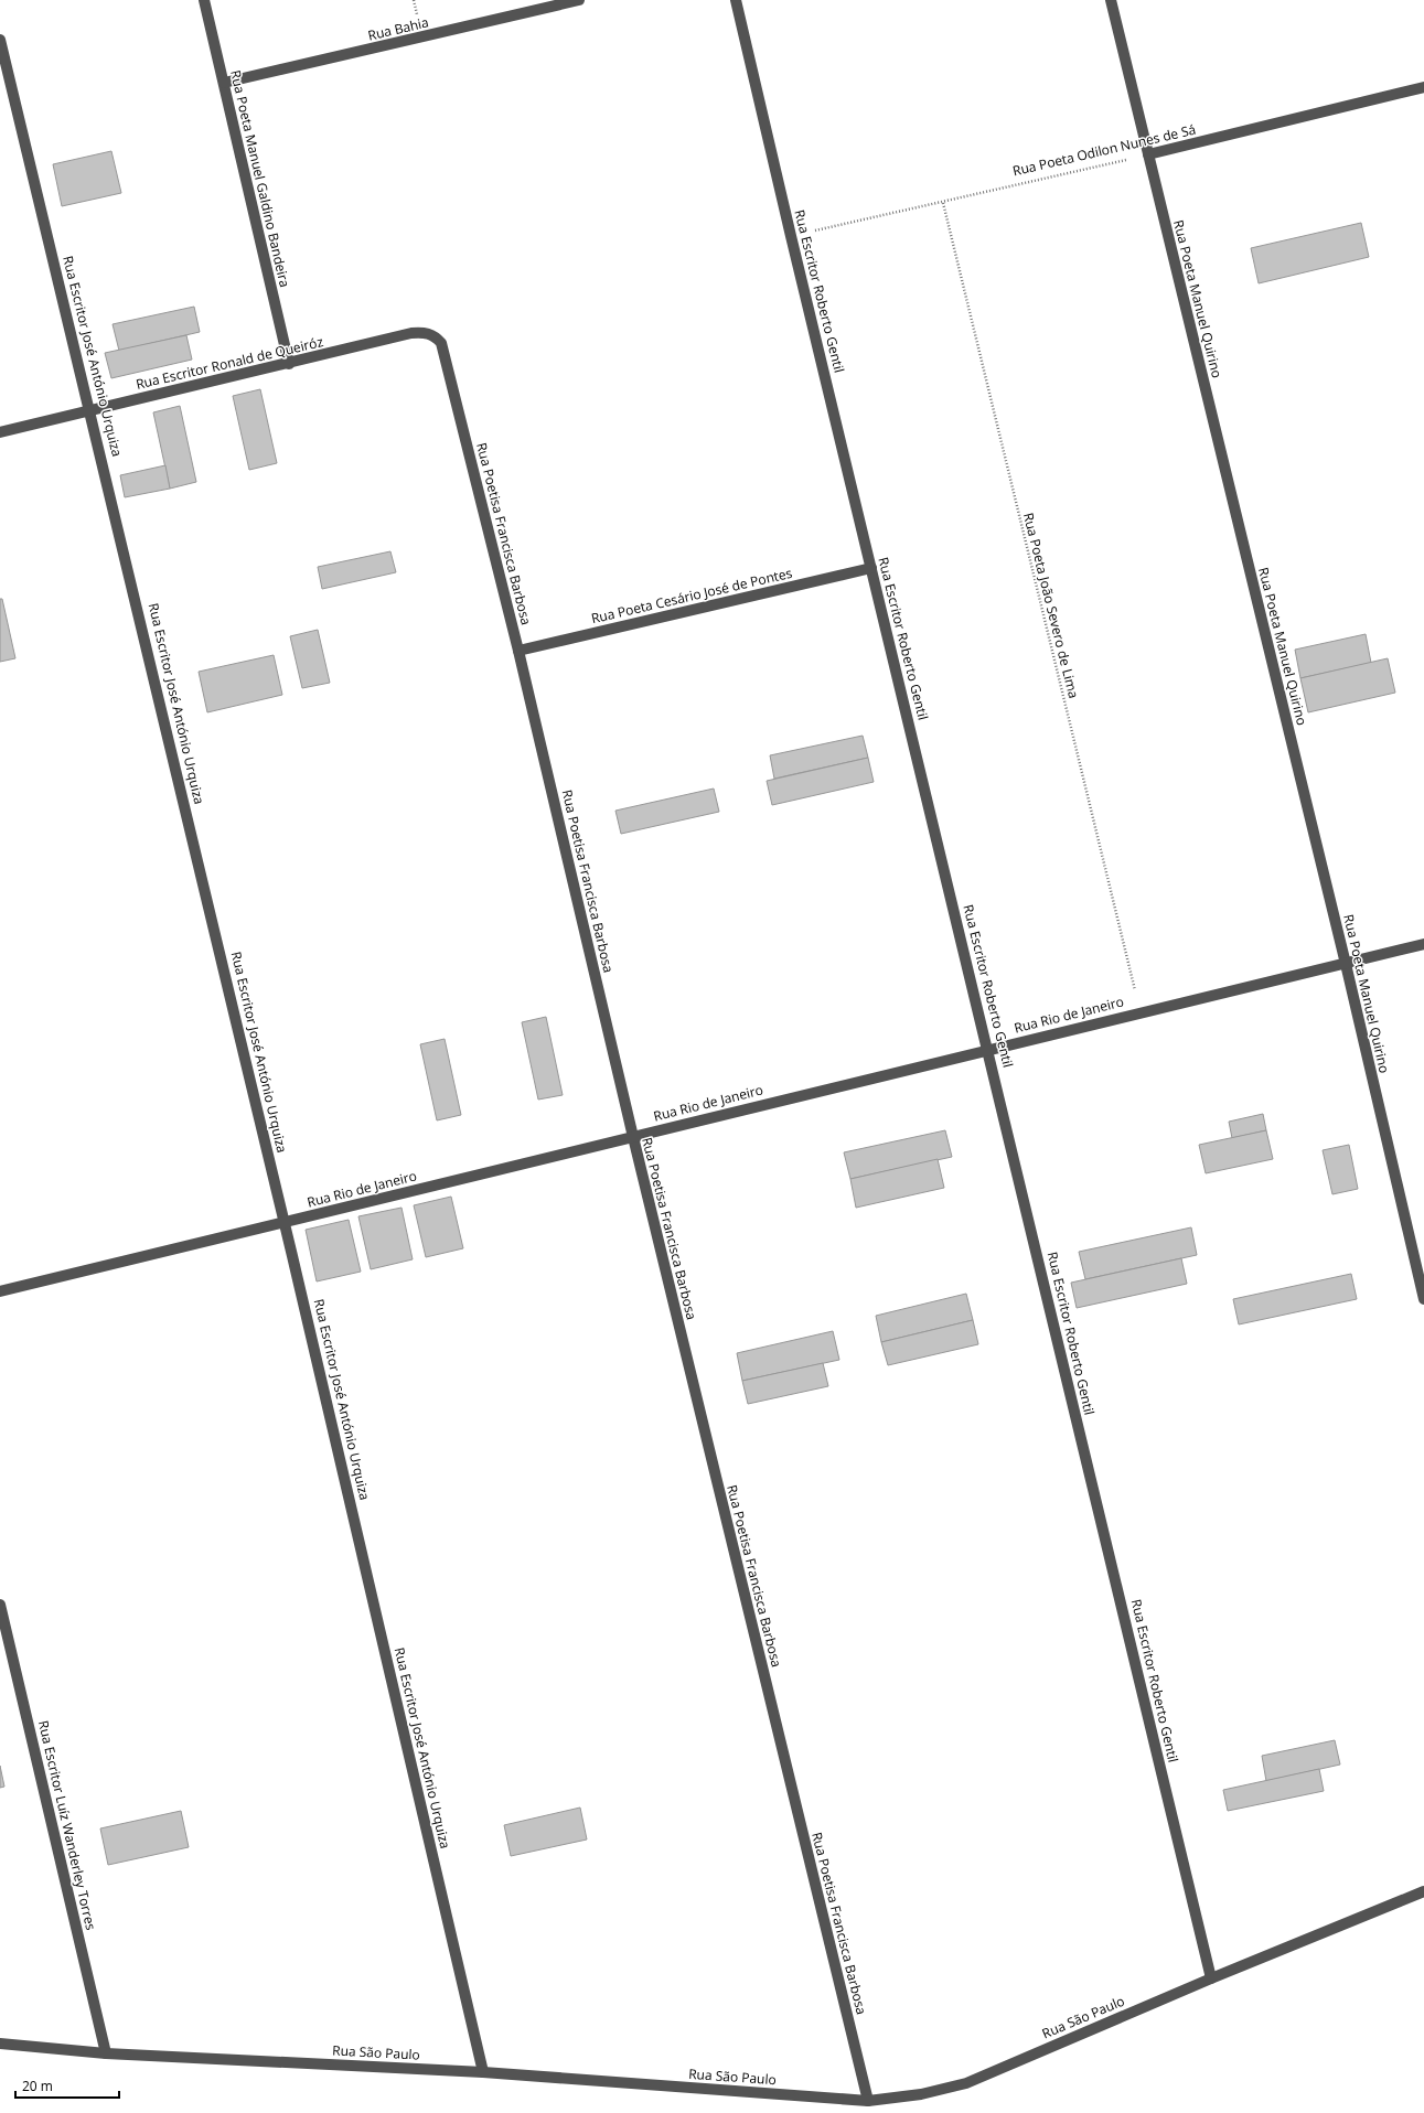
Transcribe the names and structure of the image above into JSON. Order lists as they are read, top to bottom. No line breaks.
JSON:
{"streets":{"street":["Rua Bahia","Rua Poeta Odilon Nunes de Sá","Rua Poeta Manuel Galdino Bandeira","Rua Escritor Roberto Gentil","Rua Poeta Manuel Quirino","Rua Escritor José António Urquiza","Rua Escritor Ronald de Queiróz","Rua Poetisa Francisca Barbosa","Rua Poeta Cesário José de Pontes","Rua Rio de Janeiro","Rua Escritor Luíz Wanderley Torres","Rua São Paulo"],"path":["Rua Poeta João Severo de Lima"]},"crossings":[["Rua Bahia","Rua Poeta Manuel Galdino Bandeira"],["Rua Poeta Odilon Nunes de Sá","Rua Escritor Roberto Gentil"],["Rua Poeta Odilon Nunes de Sá","Rua Poeta Manuel Quirino"],["Rua Poeta Odilon Nunes de Sá","Rua Poeta João Severo de Lima"],["Rua Poeta Manuel Galdino Bandeira","Rua Escritor Ronald de Queiróz"],["Rua Escritor Roberto Gentil","Rua Poeta Cesário José de Pontes"],["Rua Escritor Roberto Gentil","Rua Rio de Janeiro"],["Rua Escritor Roberto Gentil","Rua São Paulo"],["Rua Poeta Manuel Quirino","Rua Rio de Janeiro"],["Rua Escritor José António Urquiza","Rua Escritor Ronald de Queiróz"],["Rua Escritor José António Urquiza","Rua Rio de Janeiro"],["Rua Escritor José António Urquiza","Rua São Paulo"],["Rua Escritor Ronald de Queiróz","Rua Poetisa Francisca Barbosa"],["Rua Poetisa Francisca Barbosa","Rua Poeta Cesário José de Pontes"],["Rua Poetisa Francisca Barbosa","Rua Rio de Janeiro"],["Rua Poetisa Francisca Barbosa","Rua São Paulo"],["Rua Poeta João Severo de Lima","Rua Rio de Janeiro"],["Rua Escritor Luíz Wanderley Torres","Rua São Paulo"]],"scale_bar":"20 m"}
